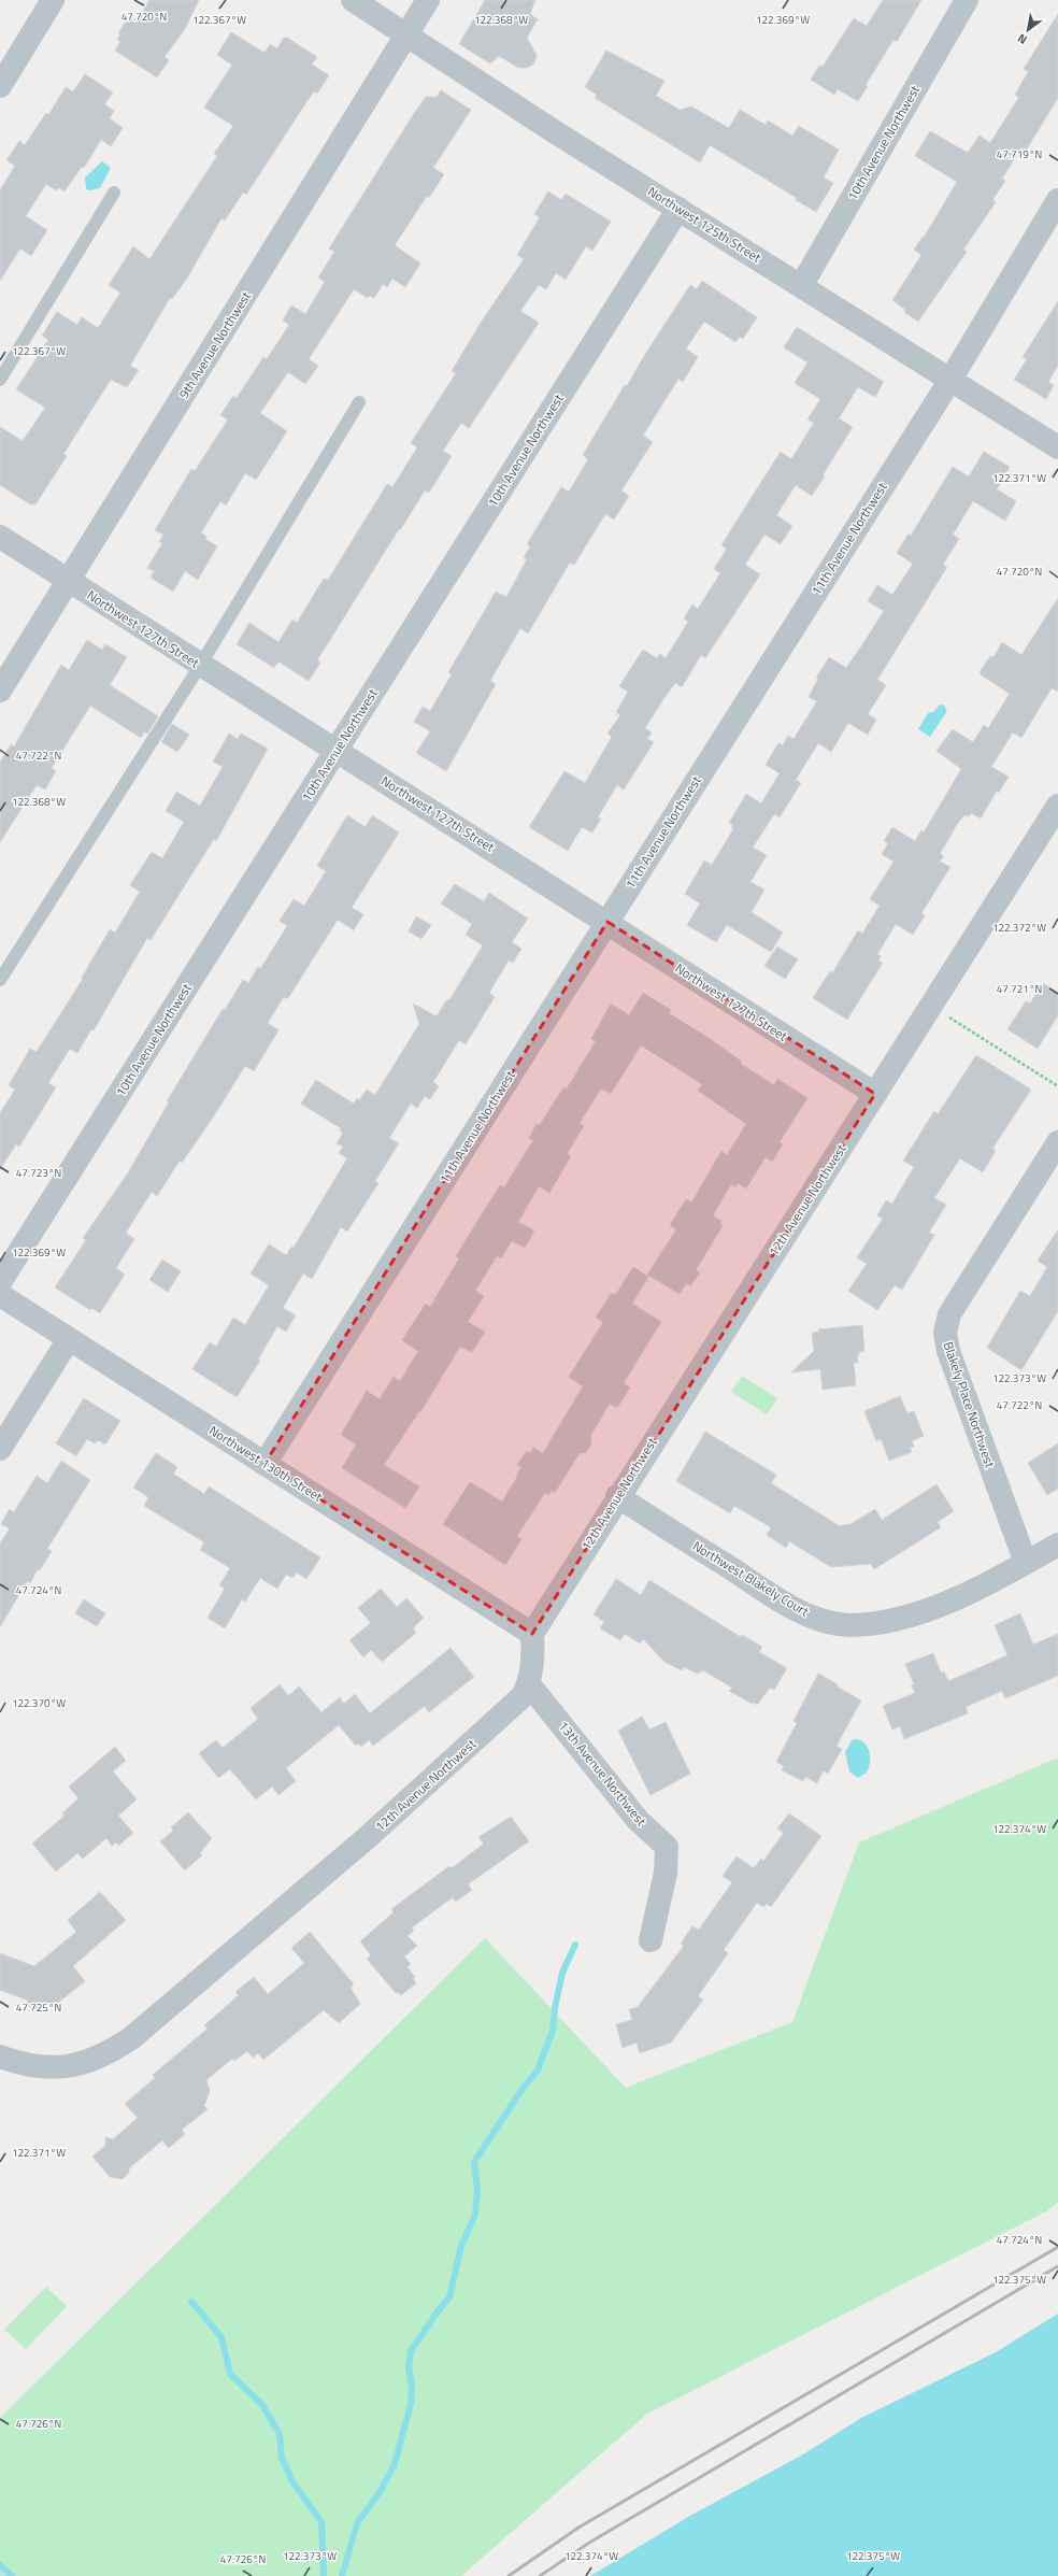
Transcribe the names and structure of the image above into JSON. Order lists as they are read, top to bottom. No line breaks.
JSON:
{"streets":{"street":["10th Avenue Northwest","Northwest 125th Street","9th Avenue Northwest","11th Avenue Northwest","Northwest 127th Street","12th Avenue Northwest","Blakely Place Northwest","Northwest 130th Street","Northwest Blakely Court","13th Avenue Northwest"]},"crossings":[["10th Avenue Northwest","Northwest 125th Street"],["10th Avenue Northwest","Northwest 127th Street"],["Northwest 125th Street","9th Avenue Northwest"],["Northwest 125th Street","11th Avenue Northwest"],["9th Avenue Northwest","Northwest 127th Street"],["11th Avenue Northwest","Northwest 127th Street"],["11th Avenue Northwest","Northwest 130th Street"],["Northwest 127th Street","12th Avenue Northwest"],["12th Avenue Northwest","Northwest 130th Street"],["12th Avenue Northwest","Northwest Blakely Court"],["12th Avenue Northwest","13th Avenue Northwest"],["Blakely Place Northwest","Northwest Blakely Court"]],"north":"bottom left","coordinates":["47.720°N","122.367°W","122.368°W","122.369°W","47.719°N","122.371°W","47.722°N","122.372°W","47.721°N","47.723°N","122.373°W","47.724°N","122.370°W","122.374°W","47.725°N","122.375°W","47.726°N"]}
